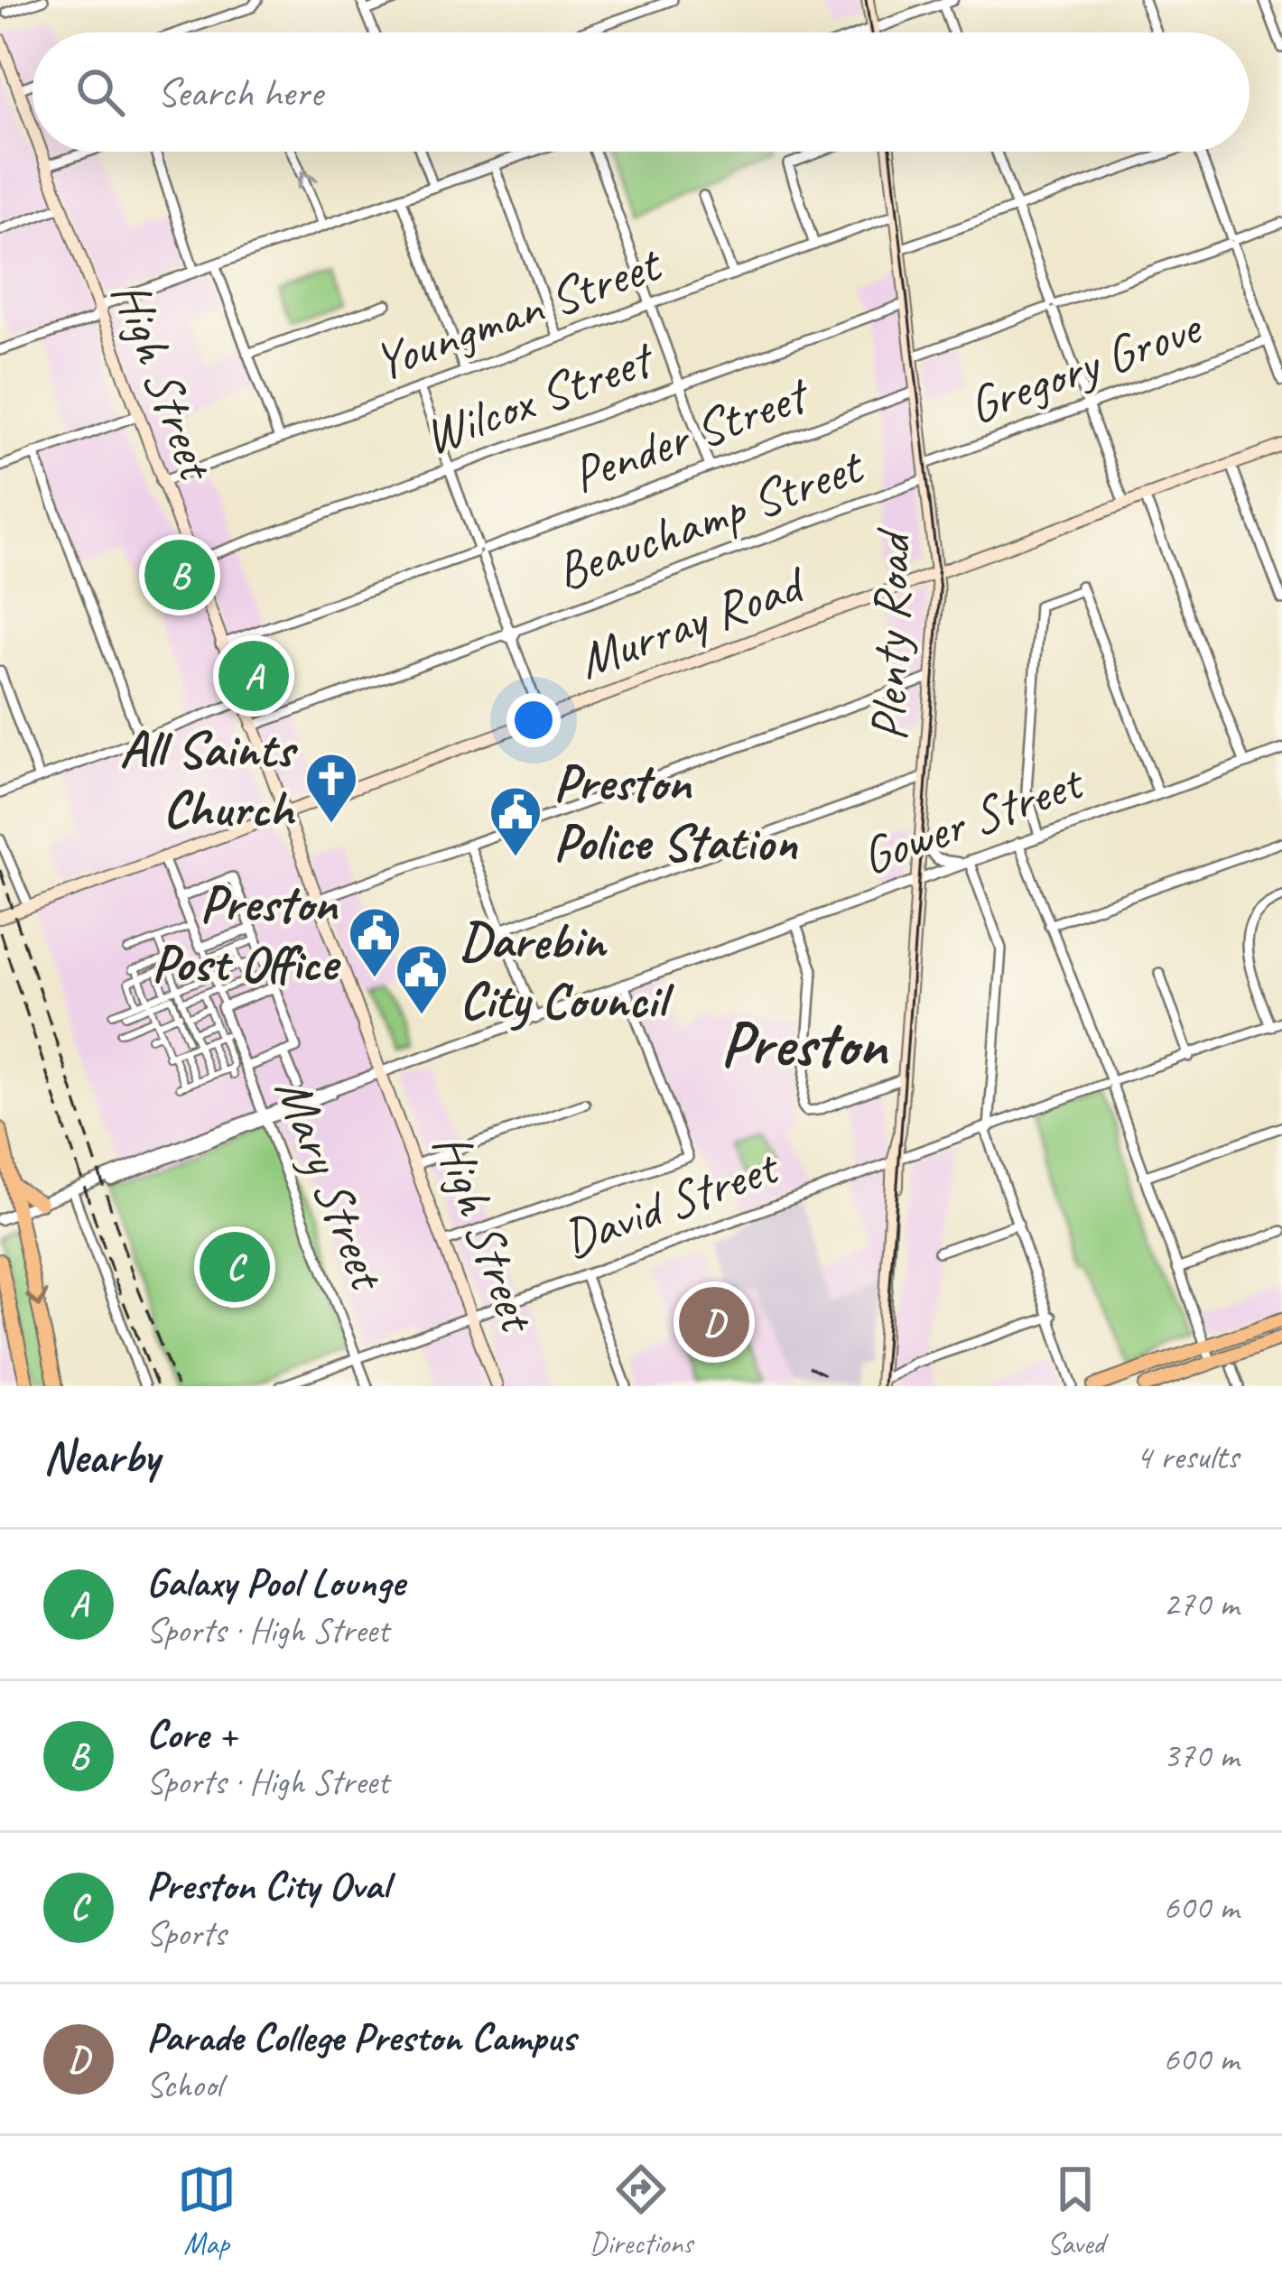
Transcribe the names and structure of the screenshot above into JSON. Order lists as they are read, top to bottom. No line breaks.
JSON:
{"streets":{"main road":["High Street","Murray Road","Plenty Road"],"street":["Youngman Street","Gregory Grove","Wilcox Street","Pender Street","Beauchamp Street","Gower Street","Mary Street","David Street"]},"crossings":[["Youngman Street","High Street"],["Youngman Street","Plenty Road"],["Gregory Grove","Plenty Road"],["High Street","Wilcox Street"],["High Street","Pender Street"],["High Street","Beauchamp Street"],["High Street","Murray Road"],["High Street","Gower Street"],["High Street","David Street"],["Wilcox Street","Plenty Road"],["Pender Street","Plenty Road"],["Beauchamp Street","Plenty Road"],["Murray Road","Plenty Road"],["Plenty Road","Gower Street"],["Plenty Road","David Street"],["Gower Street","Mary Street"],["Mary Street","David Street"]],"districts":["Preston"],"places":{"church":["All Saints Church"],"public building":["Preston Police Station","Preston Post Office","Darebin City Council"]},"page":{"search":"Search here","pins":["B","A","C","D"],"heading":["Nearby","4 results"],"list":[{"mark":"A","name":"Galaxy Pool Lounge","note":"Sports · High Street","value":"270 m"},{"mark":"B","name":"Core +","note":"Sports · High Street","value":"370 m"},{"mark":"C","name":"Preston City Oval","note":"Sports","value":"600 m"},{"mark":"D","name":"Parade College Preston Campus","note":"School","value":"600 m"}],"nav":["Map","Directions","Saved"]}}
